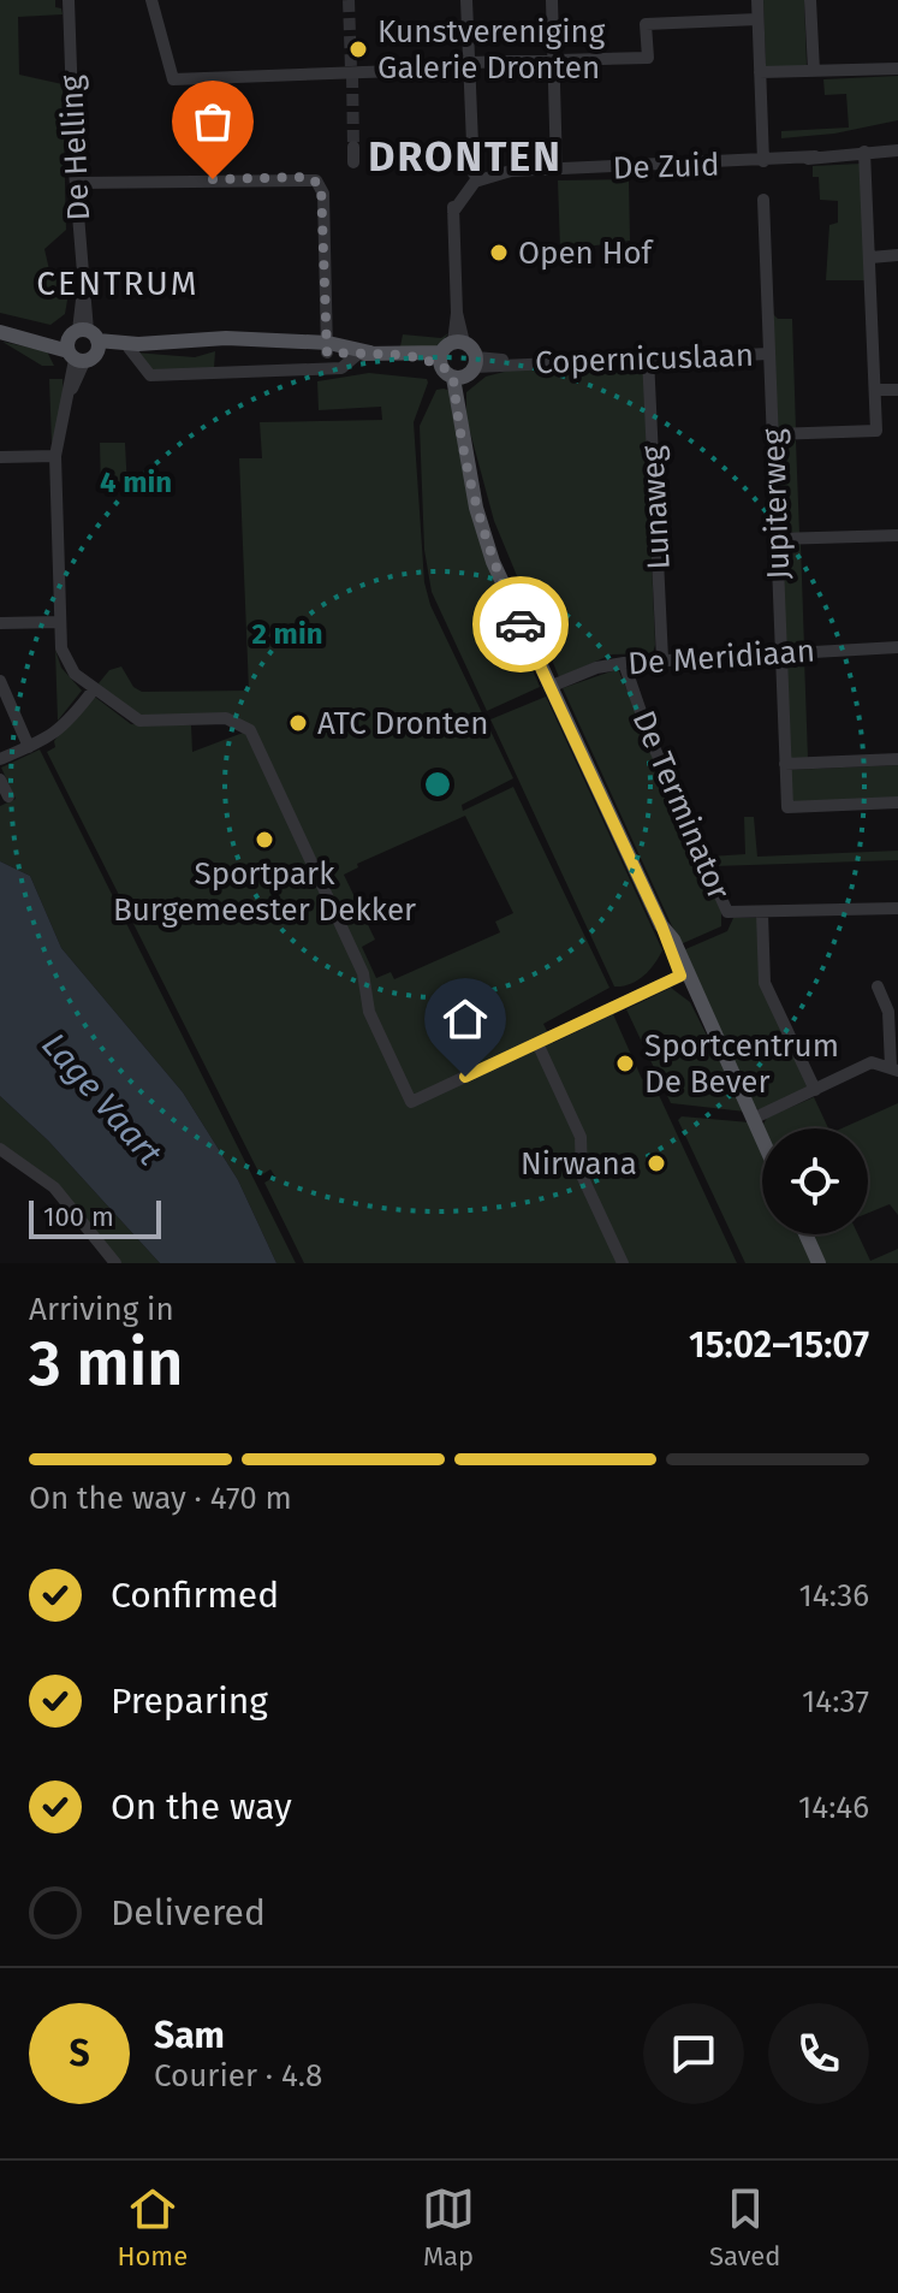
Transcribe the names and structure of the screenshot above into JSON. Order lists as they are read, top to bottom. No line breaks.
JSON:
{"streets":{"street":["De Helling","De Zuid","Copernicuslaan","Jupiterweg","Lunaweg","De Meridiaan","De Terminator"]},"crossings":[["Copernicuslaan","Jupiterweg"],["Copernicuslaan","Lunaweg"],["Jupiterweg","De Meridiaan"],["Lunaweg","De Meridiaan"],["De Meridiaan","De Terminator"]],"districts":["DRONTEN","CENTRUM"],"water":["Lage Vaart"],"places":["Kunstvereniging Galerie Dronten","Open Hof","ATC Dronten","Sportpark Burgemeester Dekker","Sportcentrum De Bever","Nirwana"],"scale_bar":"100 m","page":{"scale":"100 m","heading":["3 min","Arriving in","15:02–15:07"],"panel":["Sam","Courier · 4.8"],"bar":"On the way · 470 m","list":[["Confirmed","14:36"],["Preparing","14:37"],["On the way","14:46"],"Delivered"],"round":"S","tabs":["Home","Map","Saved"]},"rings":["4 min","2 min"]}
